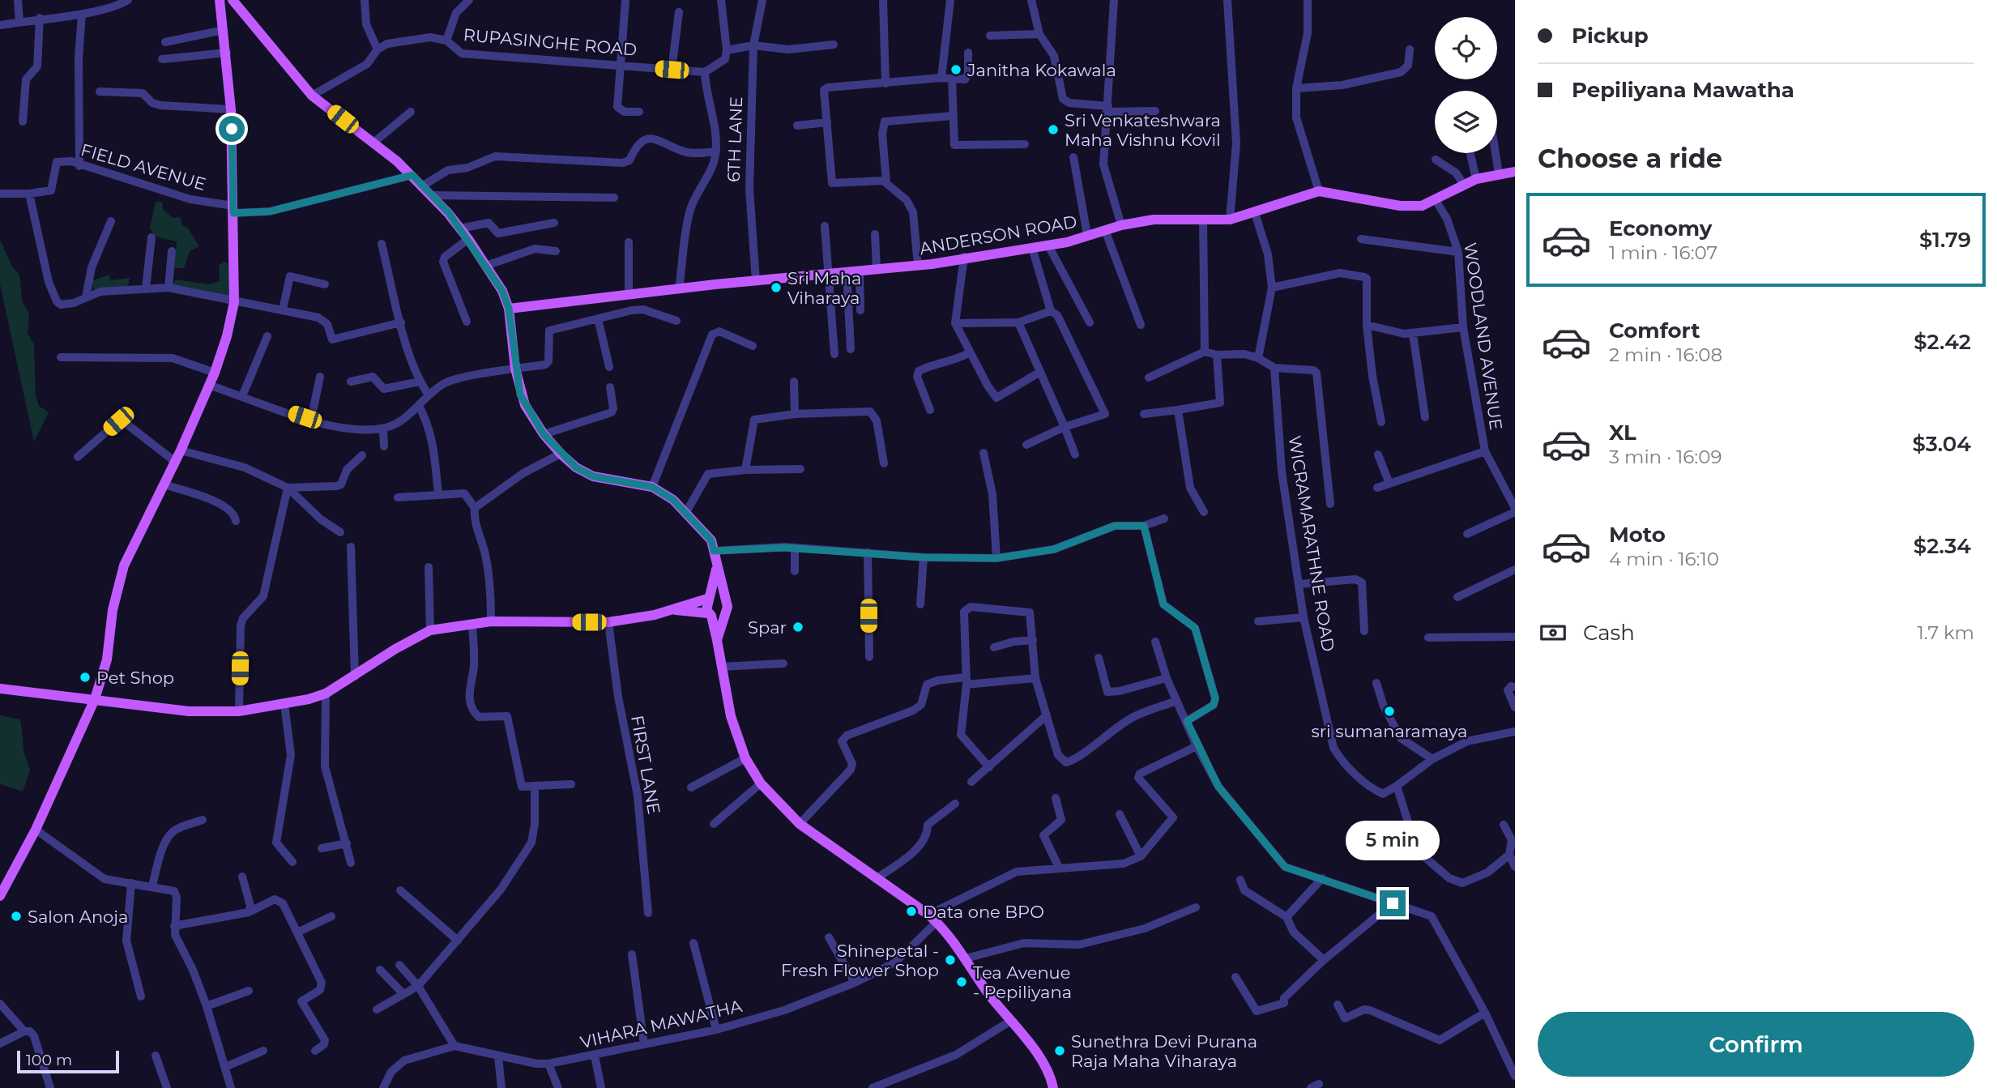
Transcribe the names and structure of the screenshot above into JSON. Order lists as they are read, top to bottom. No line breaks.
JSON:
{"streets":{"main road":["ANDERSON ROAD"],"street":["RUPASINGHE ROAD","6TH LANE","FIELD AVENUE","WOODLAND AVENUE","WICRAMARATHNE ROAD","FIRST LANE","VIHARA MAWATHA"]},"crossings":[["6TH LANE","ANDERSON ROAD"],["ANDERSON ROAD","WOODLAND AVENUE"]],"places":["Janitha Kokawala","Sri Venkateshwara Maha Vishnu Kovil","Sri Maha Viharaya","Spar","Pet Shop","sri sumanaramaya","Data one BPO","Salon Anoja","Shinepetal - Fresh Flower Shop","Tea Avenue - Pepiliyana","Sunethra Devi Purana Raja Maha Viharaya"],"scale_bar":"100 m","page":{"banner":["Pickup","Pepiliyana Mawatha"],"heading":"Choose a ride","list":[{"name":"Economy","note":"1 min · 16:07","value":"$1.79"},{"name":"Comfort","note":"2 min · 16:08","value":"$2.42"},{"name":"XL","note":"3 min · 16:09","value":"$3.04"},{"name":"Moto","note":"4 min · 16:10","value":"$2.34"}],"pay":["Cash","1.7 km"],"bubble":"5 min","buttons":"Confirm","scale":"100 m"}}
